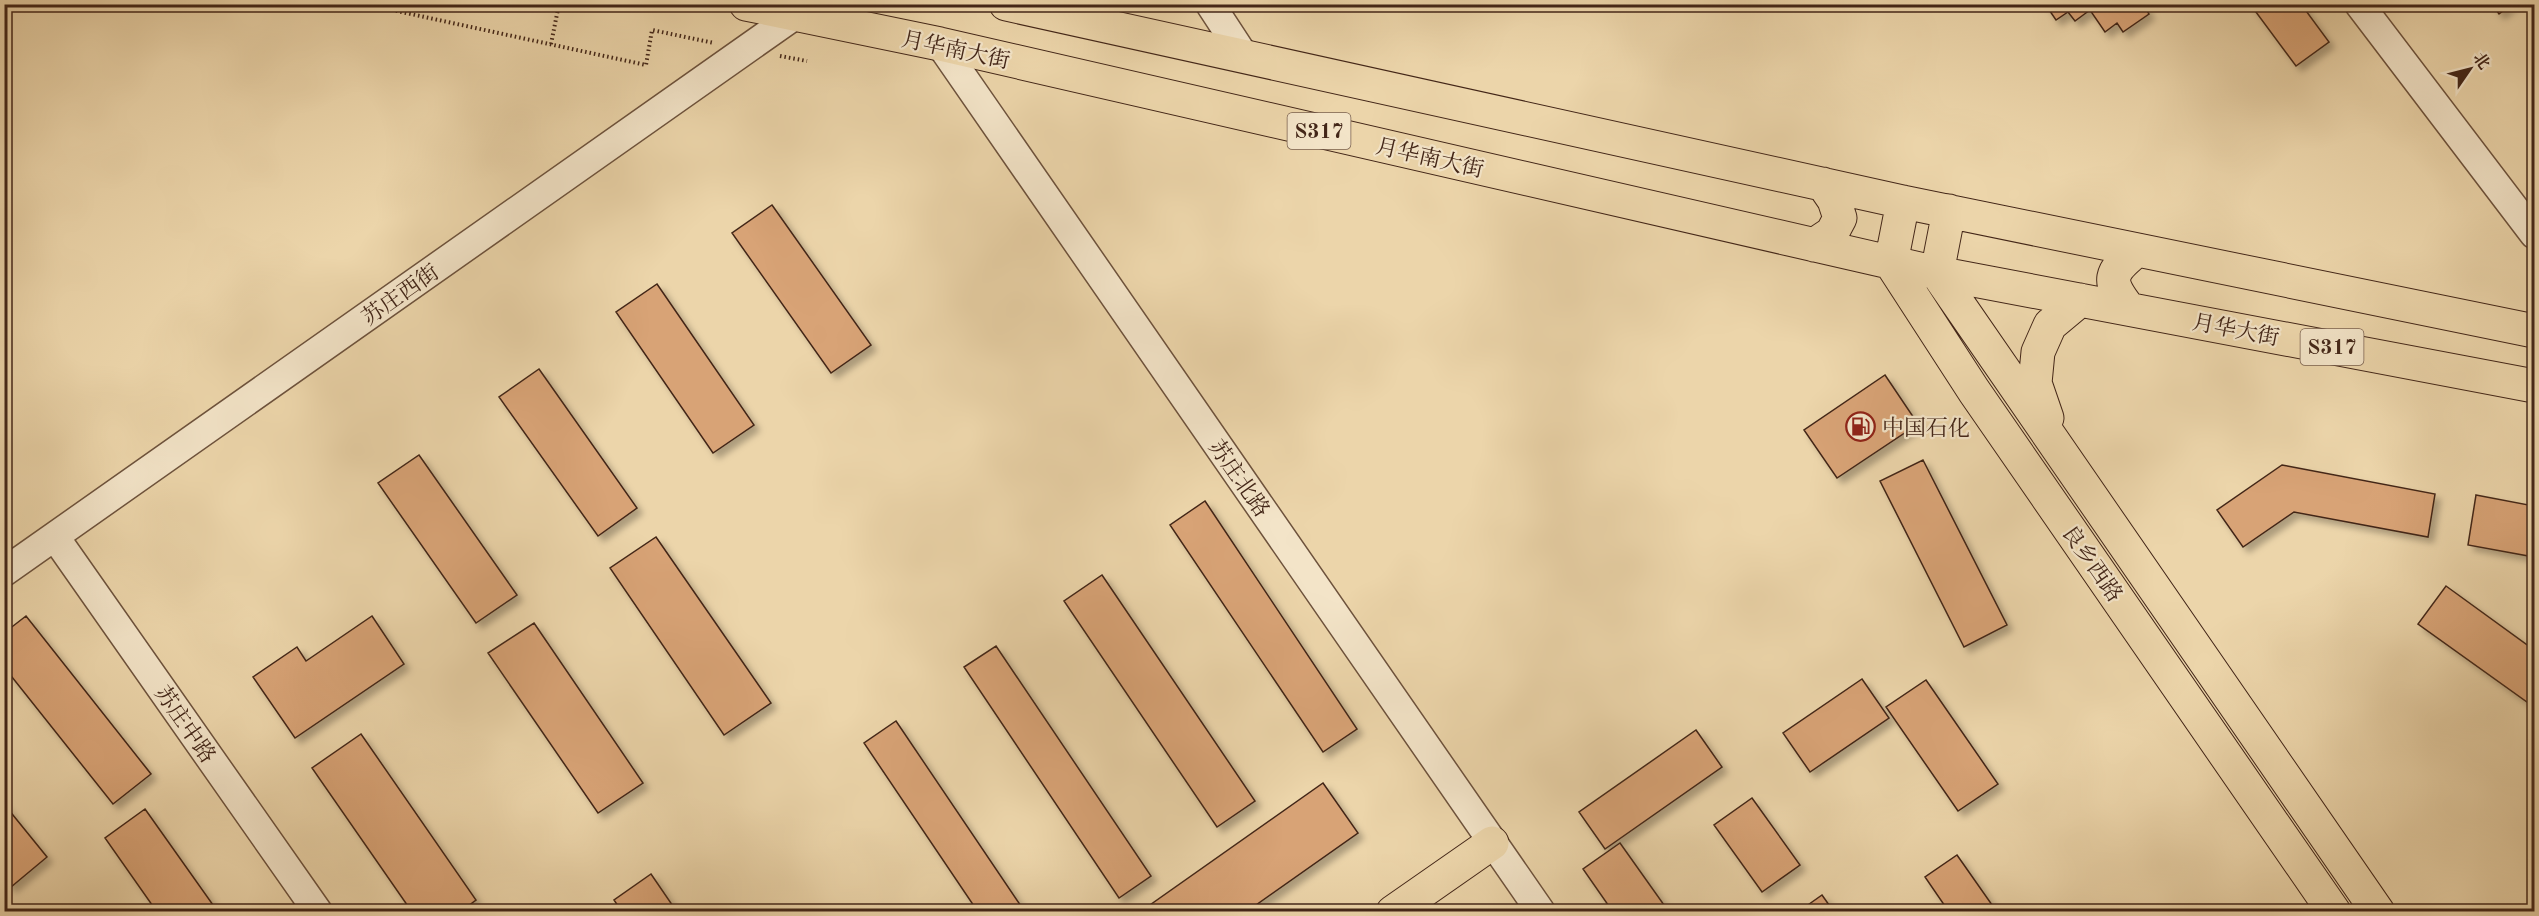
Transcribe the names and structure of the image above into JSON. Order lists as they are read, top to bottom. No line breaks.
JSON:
{"streets":{"main road":["月华南大街","S317","月华大街","良乡西路"],"street":["苏庄西街","苏庄北路","苏庄中路"]},"crossings":[["月华南大街","苏庄西街"],["月华南大街","月华大街"],["月华南大街","苏庄北路"],["月华南大街","良乡西路"],["苏庄西街","苏庄中路"],["月华大街","良乡西路"]],"places":{"fuel station":["中国石化"]},"north":"top right"}
